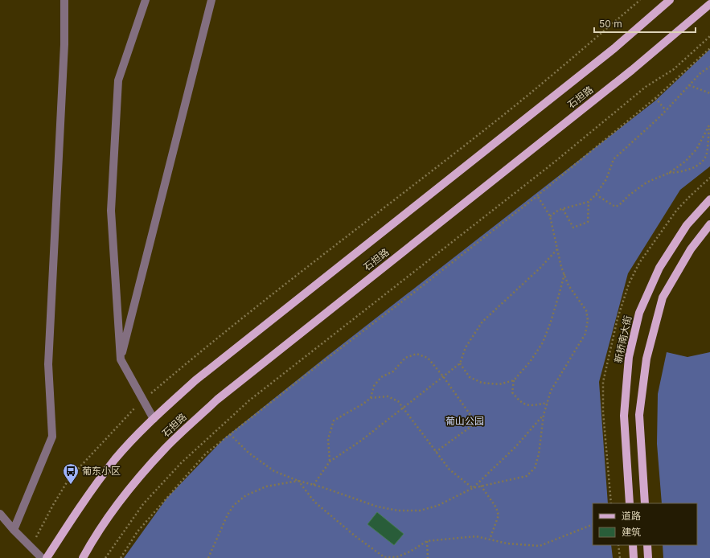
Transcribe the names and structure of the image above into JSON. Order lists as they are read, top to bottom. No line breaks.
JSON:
{"streets":{"main road":["石担路","新桥南大街"]},"parks":["葡山公园"],"places":{"bus stop":["葡东小区"]},"legend":["道路","建筑"],"scale_bar":"50 m"}
